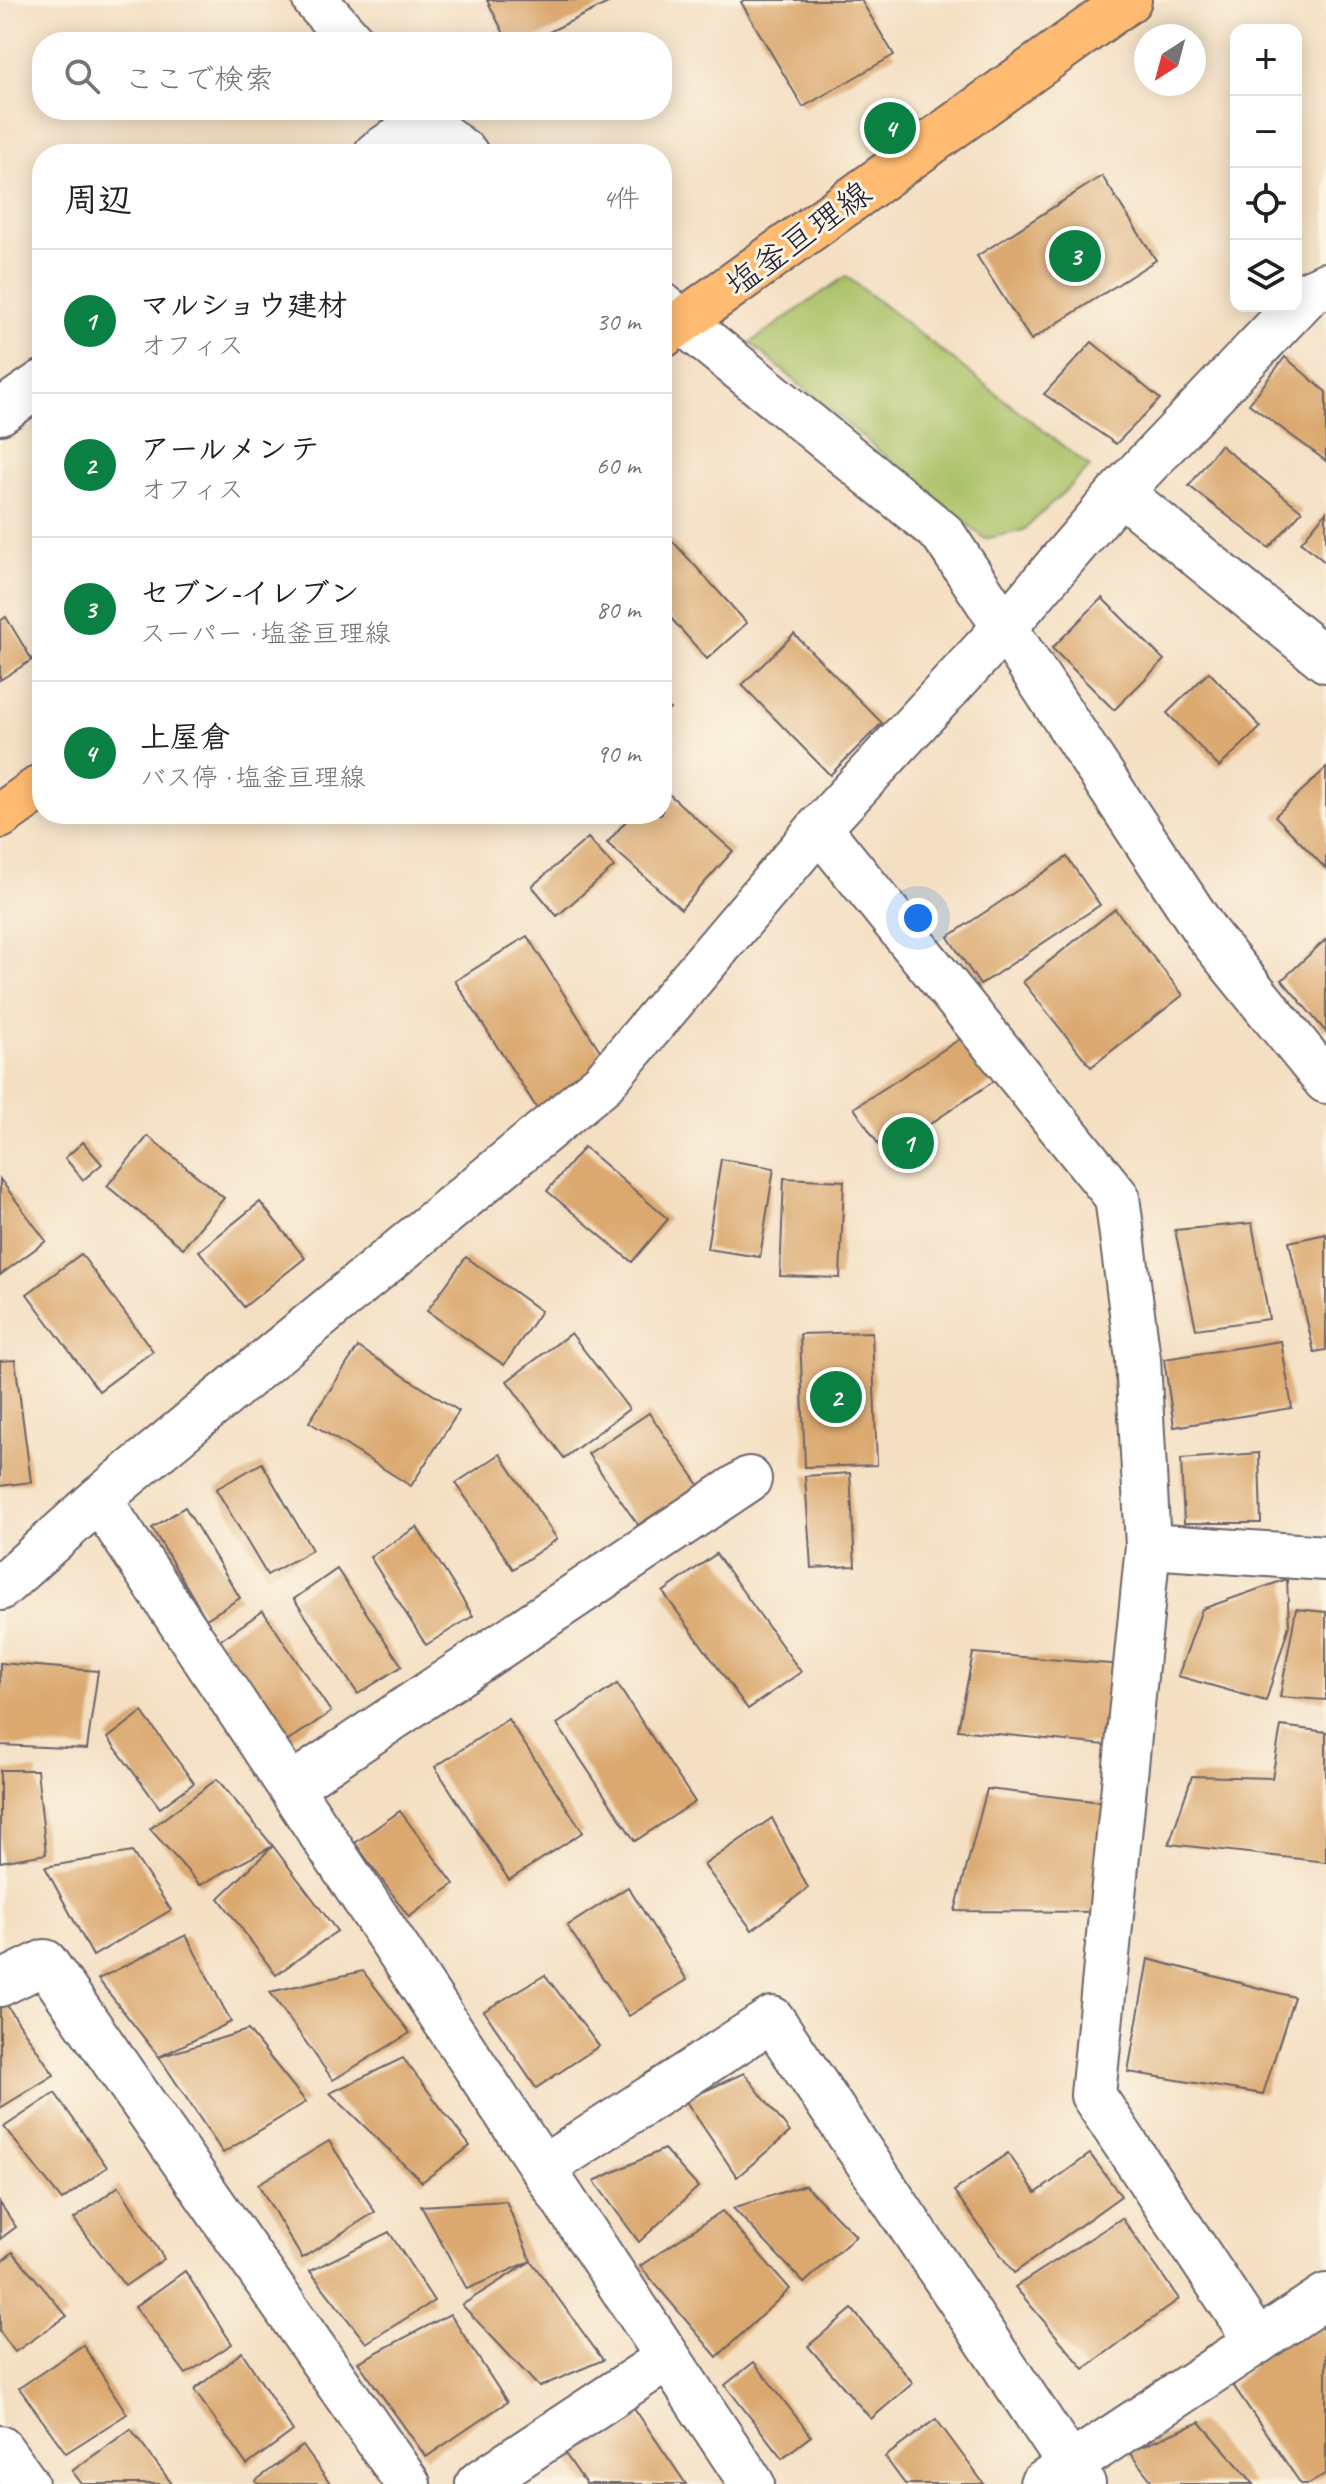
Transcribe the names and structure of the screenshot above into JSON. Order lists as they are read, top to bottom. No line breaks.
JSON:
{"streets":{"main road":["塩釜亘理線"]},"north":"bottom left","page":{"map_buttons":["+","−"],"search":"ここで検索","pins":["4","3","1","2"],"heading":["周辺","4件"],"list":[{"mark":"1","name":"マルショウ建材","note":"オフィス","value":"30 m"},{"mark":"2","name":"アールメンテ","note":"オフィス","value":"60 m"},{"mark":"3","name":"セブン-イレブン","note":"スーパー · 塩釜亘理線","value":"80 m"},{"mark":"4","name":"上屋倉","note":"バス停 · 塩釜亘理線","value":"90 m"}]}}
